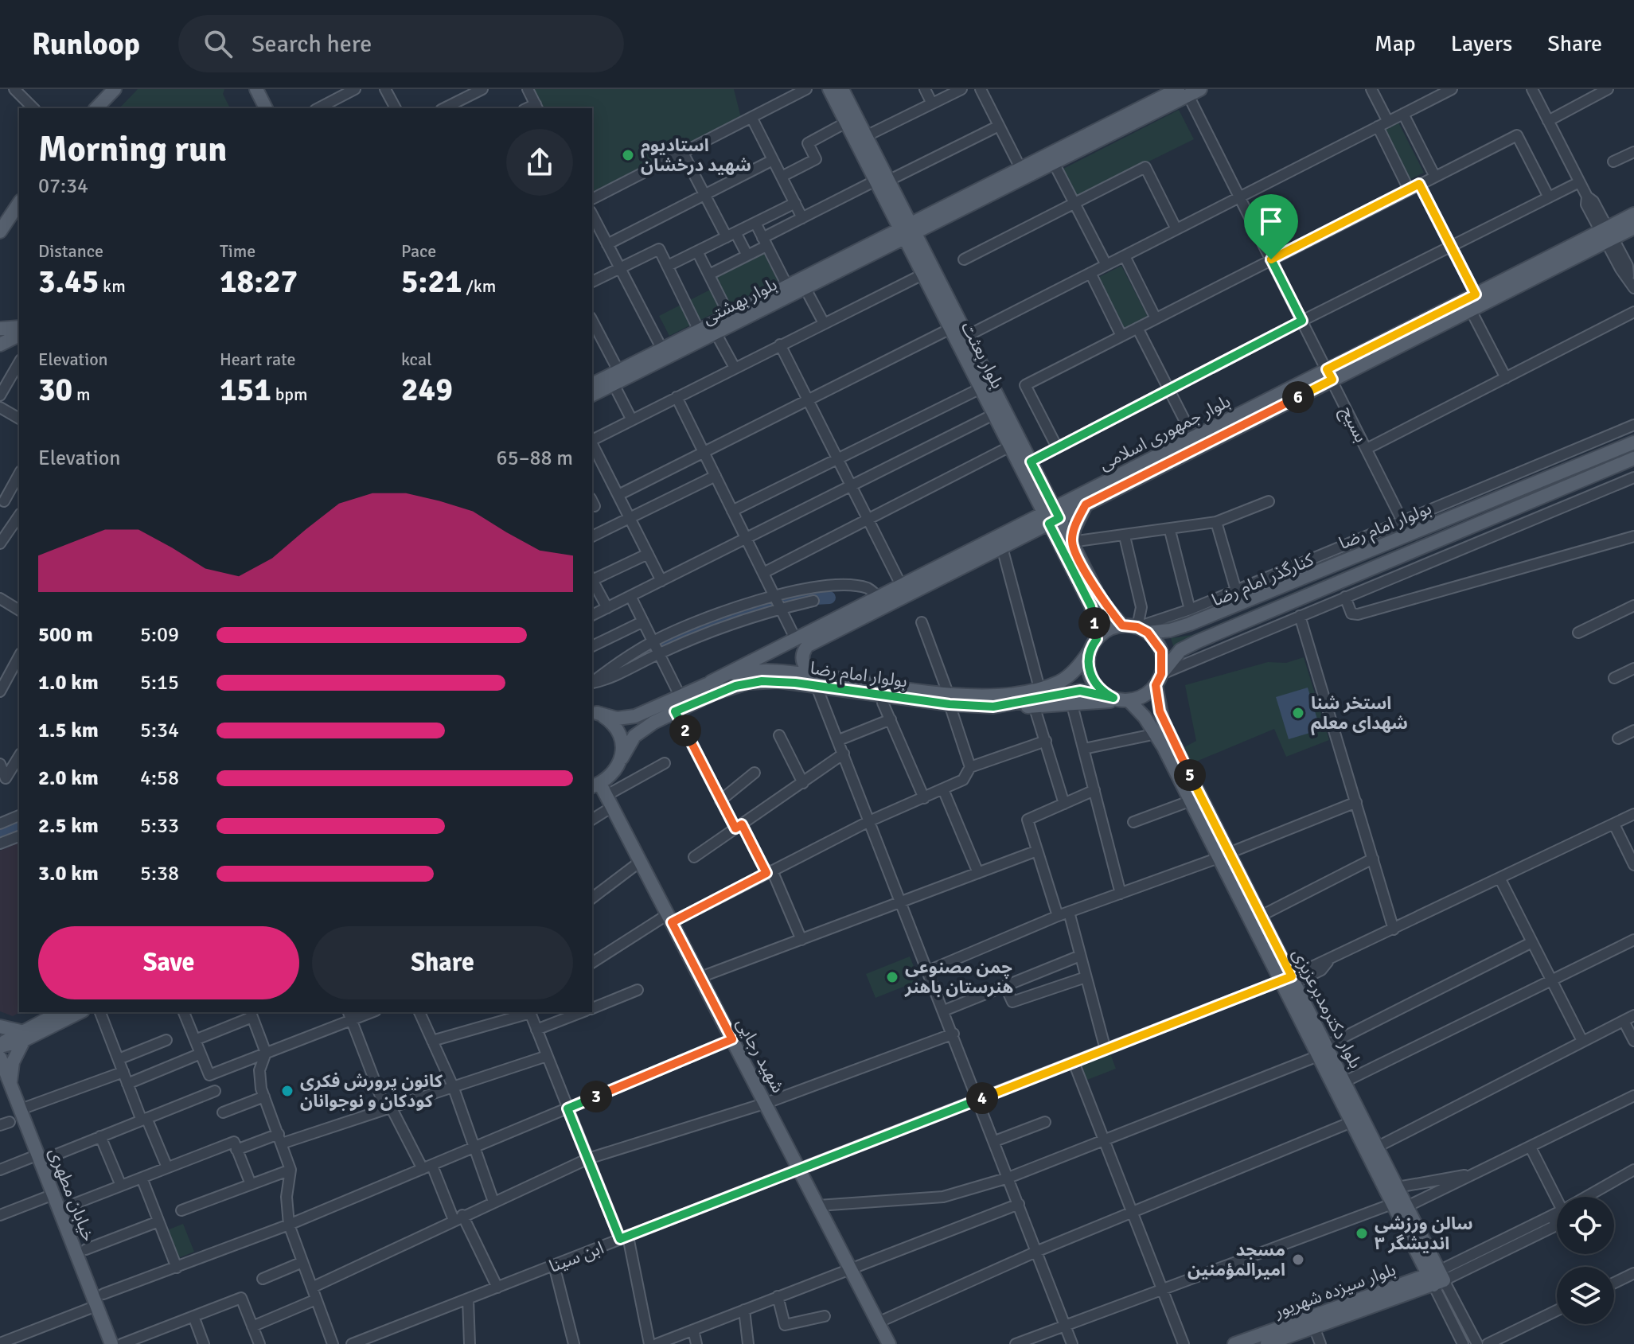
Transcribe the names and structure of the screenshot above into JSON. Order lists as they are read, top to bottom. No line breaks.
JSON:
{"streets":{"main road":["بلوار بهشتی","بلوار بعثت","بلوار جمهوری اسلامی","بولوار امام رضا","بلوار دکترمدبرعزیزی","شهید رجایی","خیابان مطهری","بلوار سیزده شهریور"],"street":["بسیج","کنارگذر امام رضا","ابن سینا"]},"crossings":[["بلوار بهشتی","بلوار بعثت"],["بلوار بهشتی","بسیج"],["بلوار بعثت","بلوار جمهوری اسلامی"],["بلوار بعثت","بولوار امام رضا"],["بلوار بعثت","کنارگذر امام رضا"],["بلوار بعثت","بلوار دکترمدبرعزیزی"],["بسیج","بلوار جمهوری اسلامی"],["بسیج","کنارگذر امام رضا"],["بلوار جمهوری اسلامی","بولوار امام رضا"],["بولوار امام رضا","کنارگذر امام رضا"],["بولوار امام رضا","بلوار دکترمدبرعزیزی"],["بولوار امام رضا","شهید رجایی"],["کنارگذر امام رضا","بلوار دکترمدبرعزیزی"],["بلوار دکترمدبرعزیزی","ابن سینا"],["بلوار دکترمدبرعزیزی","بلوار سیزده شهریور"],["شهید رجایی","ابن سینا"]],"places":["استادیوم شهید درخشان","استخر شنا شهدای معلم","چمن مصنوعی هنرستان باهنر","کانون پرورش فکری کودکان و نوجوانان","سالن ورزشی اندیشگر ۳","مسجد امیرالمؤمنین"],"page":{"header":"Runloop","search":"Search here","nav":["Map","Layers","Share"],"heading":["Morning run","07:34"],"stats":[["Distance","3.45 km"],["Time","18:27"],["Pace","5:21 /km"],["Elevation","30 m"],["Heart rate","151 bpm"],["kcal","249"]],"pins":["6","1","2","5","3","4"],"chart":["Elevation","65–88 m"],"list":[{"name":"500 m","note":"5:09"},{"name":"1.0 km","note":"5:15"},{"name":"1.5 km","note":"5:34"},{"name":"2.0 km","note":"4:58"},{"name":"2.5 km","note":"5:33"},{"name":"3.0 km","note":"5:38"}],"buttons":["Save","Share"]}}
